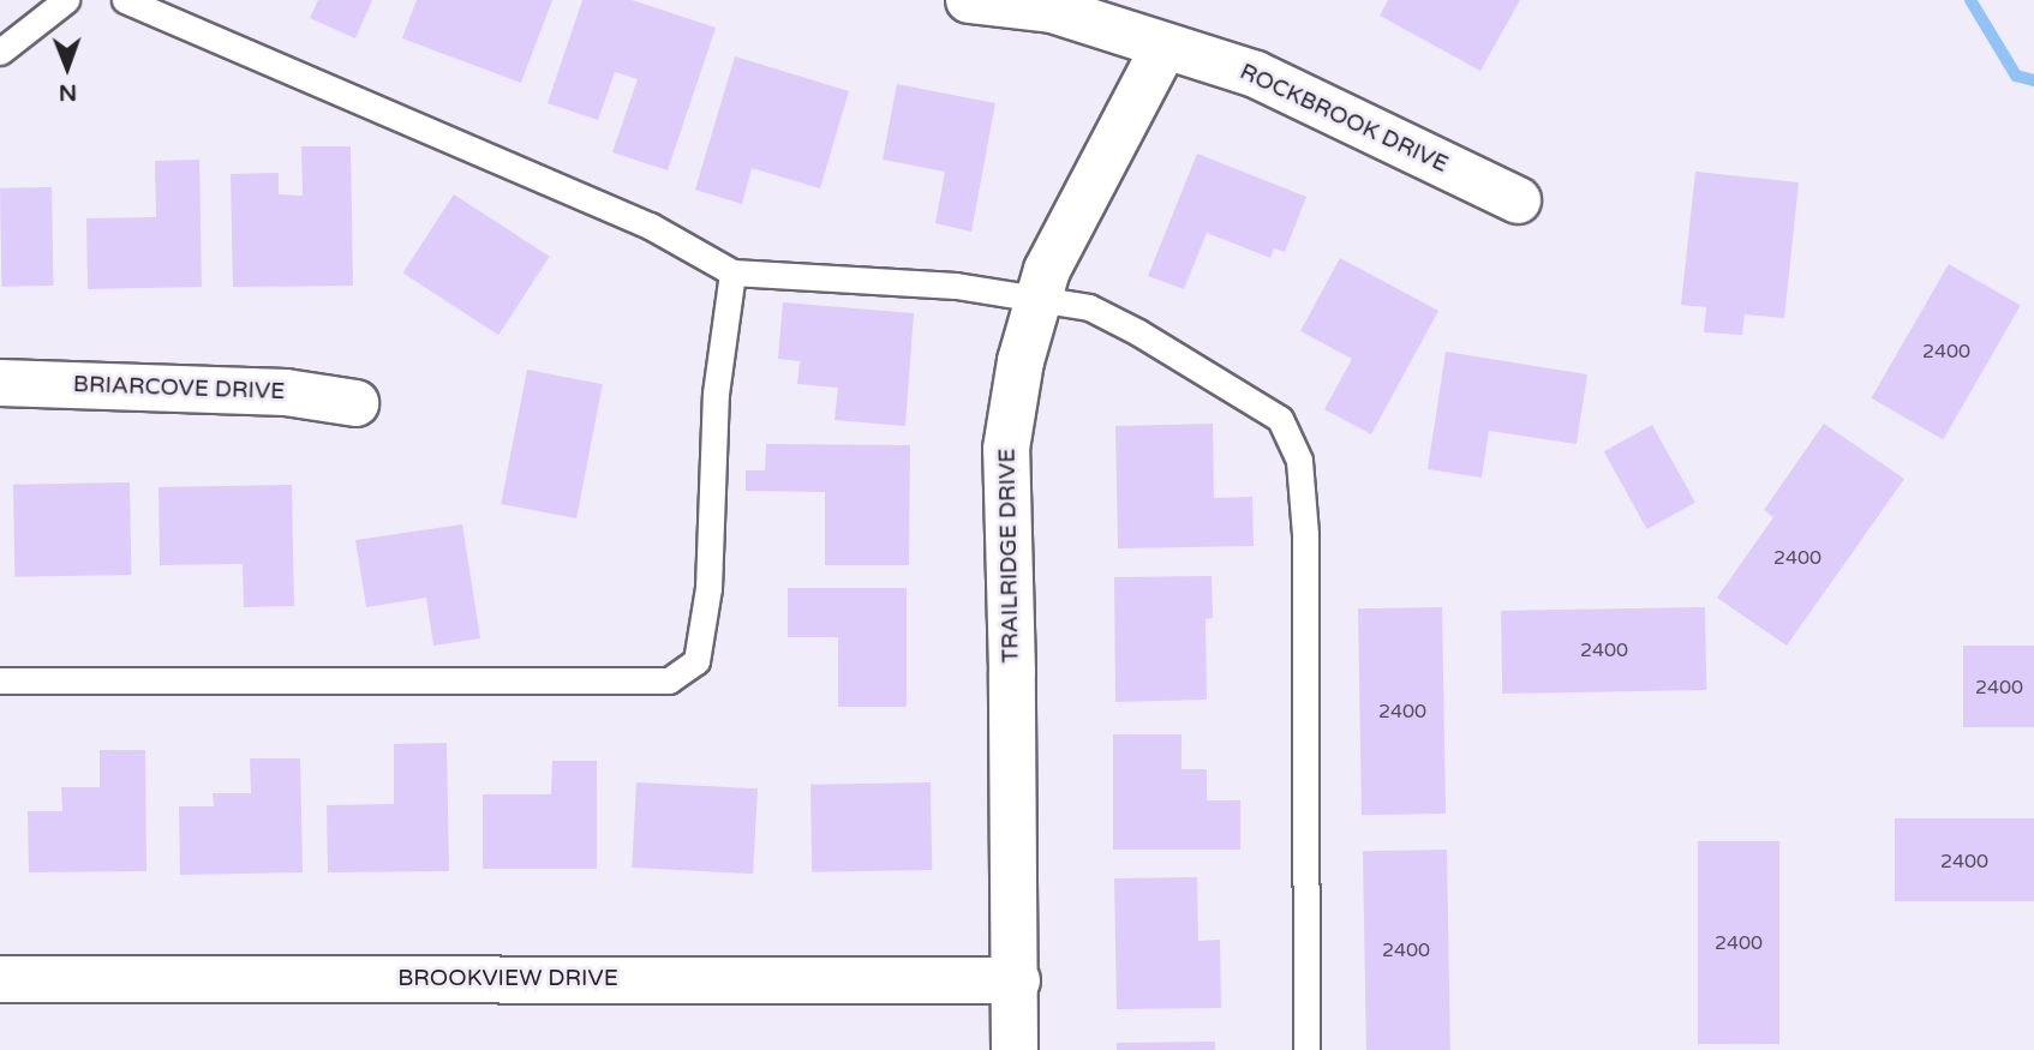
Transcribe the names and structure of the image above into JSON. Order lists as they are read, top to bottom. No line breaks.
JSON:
{"streets":{"street":["ROCKBROOK DRIVE","BRIARCOVE DRIVE","TRAILRIDGE DRIVE","BROOKVIEW DRIVE"]},"crossings":[["ROCKBROOK DRIVE","TRAILRIDGE DRIVE"],["TRAILRIDGE DRIVE","BROOKVIEW DRIVE"]],"house_numbers":["2400","2400","2400","2400","2400","2400","2400","2400"],"north":"bottom"}
